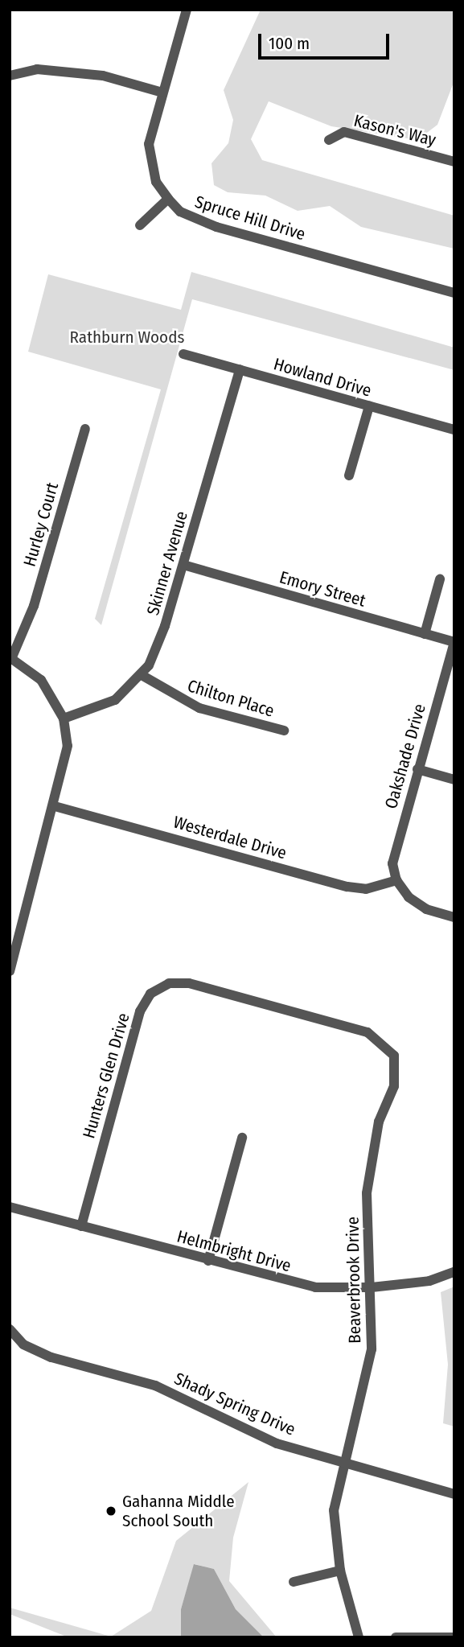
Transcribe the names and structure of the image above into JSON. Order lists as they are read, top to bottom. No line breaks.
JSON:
{"streets":{"street":["Kason's Way","Spruce Hill Drive","Howland Drive","Hurley Court","Skinner Avenue","Emory Street","Chilton Place","Oakshade Drive","Westerdale Drive","Hunters Glen Drive","Helmbright Drive","Beaverbrook Drive","Shady Spring Drive"]},"crossings":[["Howland Drive","Skinner Avenue"],["Skinner Avenue","Emory Street"],["Skinner Avenue","Chilton Place"],["Emory Street","Oakshade Drive"],["Oakshade Drive","Westerdale Drive"],["Hunters Glen Drive","Helmbright Drive"],["Hunters Glen Drive","Beaverbrook Drive"],["Helmbright Drive","Beaverbrook Drive"],["Beaverbrook Drive","Shady Spring Drive"]],"parks":["Rathburn Woods"],"places":["Gahanna Middle School South"],"scale_bar":"100 m"}
